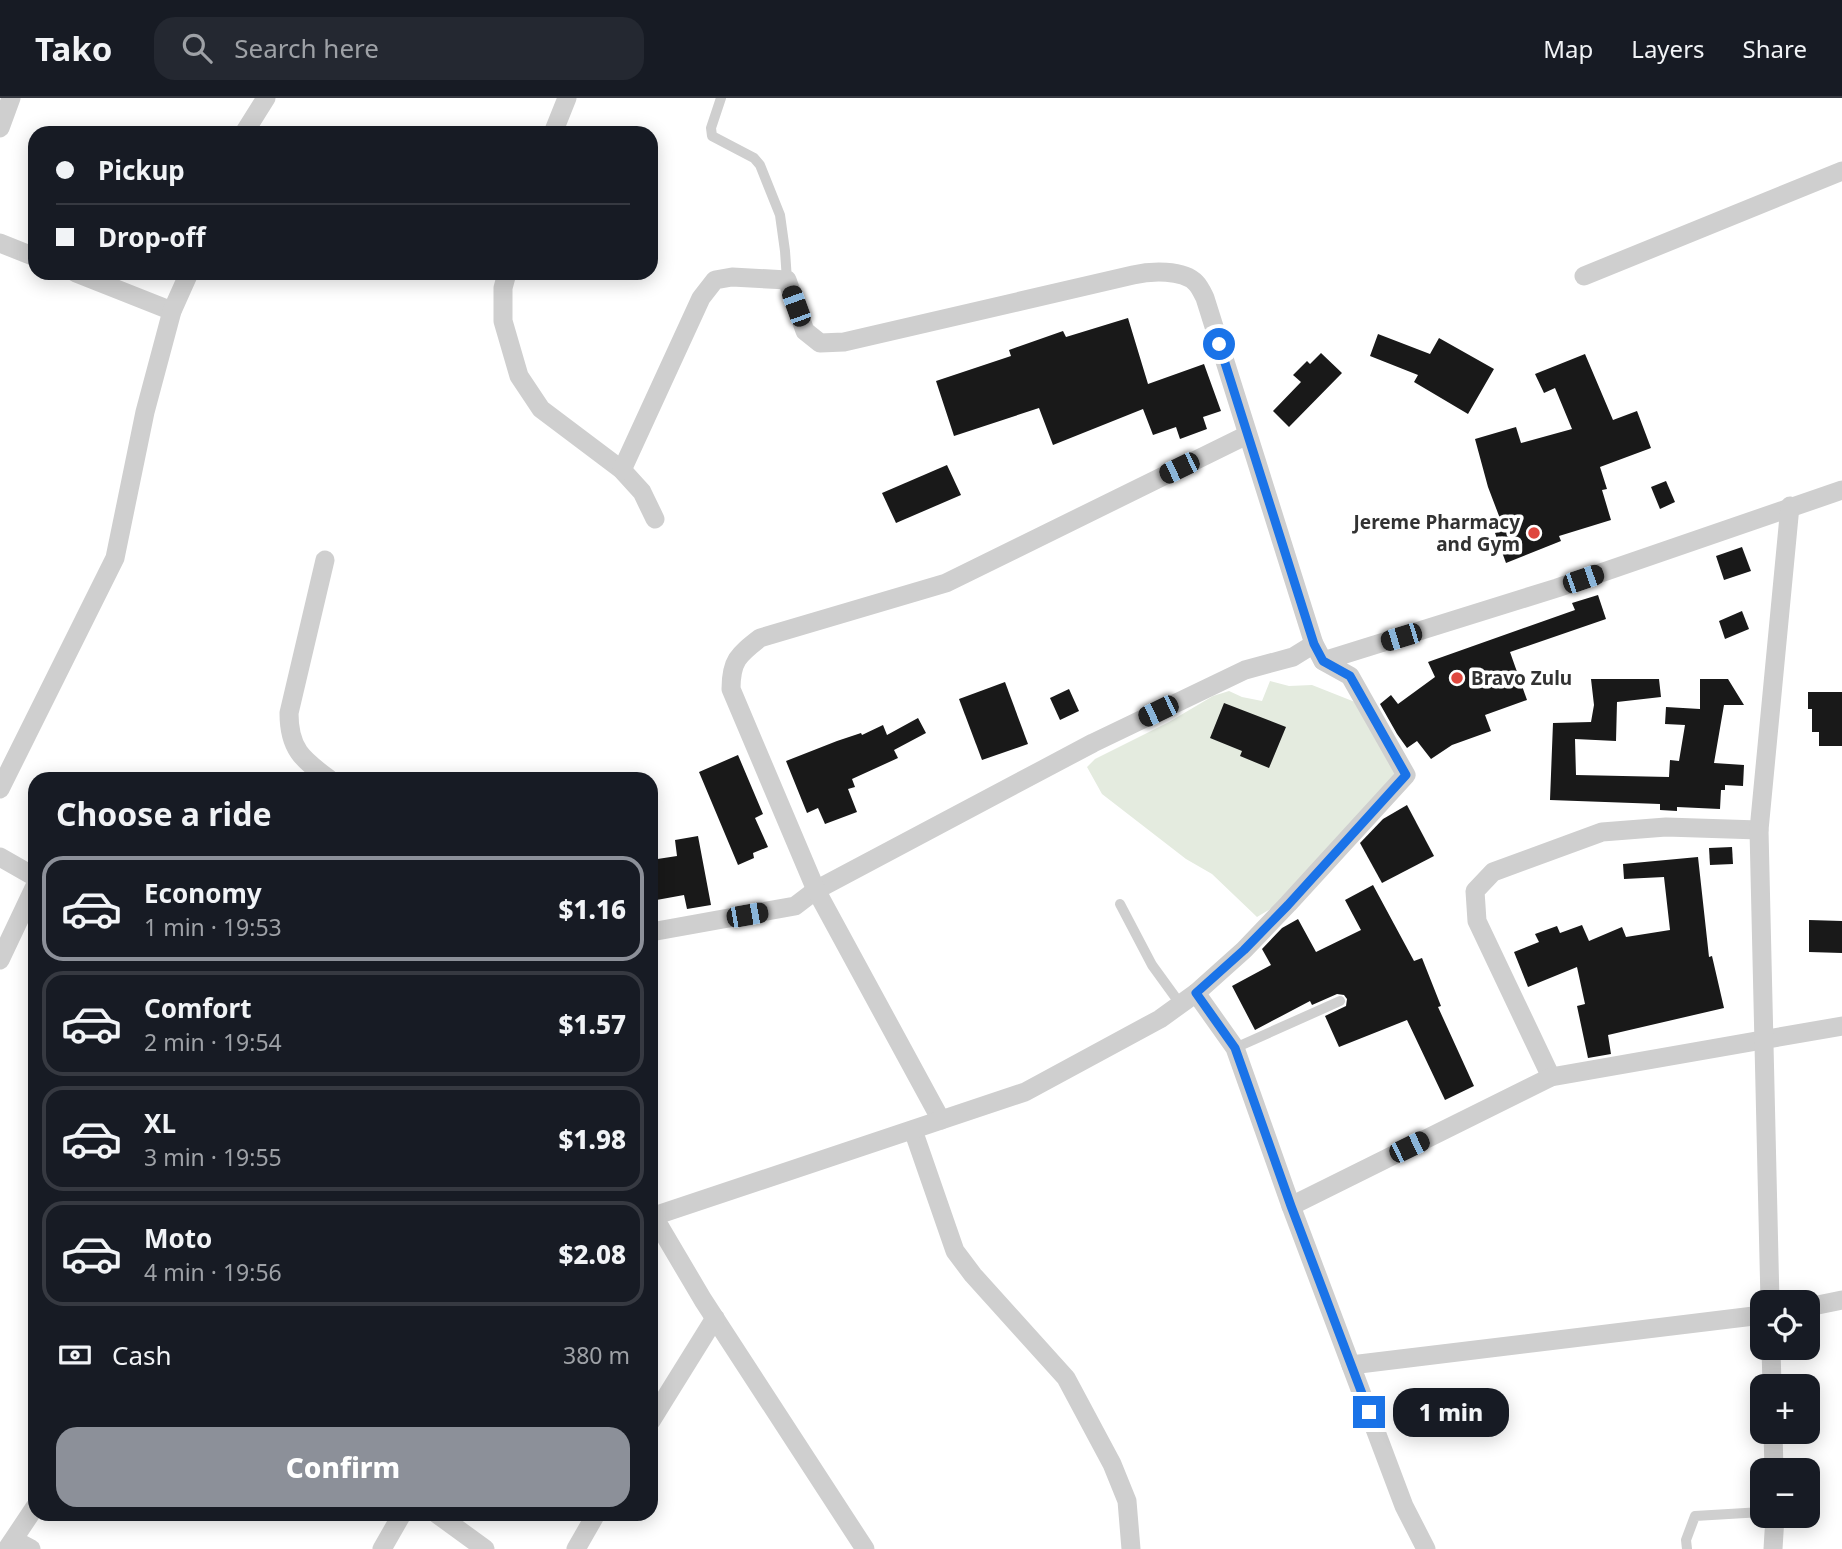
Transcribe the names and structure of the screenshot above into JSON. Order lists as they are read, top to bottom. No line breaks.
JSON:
{"places":["Jereme Pharmacy and Gym","Bravo Zulu"],"page":{"header":"Tako","search":"Search here","nav":["Map","Layers","Share"],"banner":["Pickup","Drop-off"],"heading":"Choose a ride","list":[{"name":"Economy","note":"1 min · 19:53","value":"$1.16"},{"name":"Comfort","note":"2 min · 19:54","value":"$1.57"},{"name":"XL","note":"3 min · 19:55","value":"$1.98"},{"name":"Moto","note":"4 min · 19:56","value":"$2.08"}],"map_buttons":["+","−"],"pay":["Cash","380 m"],"bubble":"1 min","buttons":"Confirm"}}
